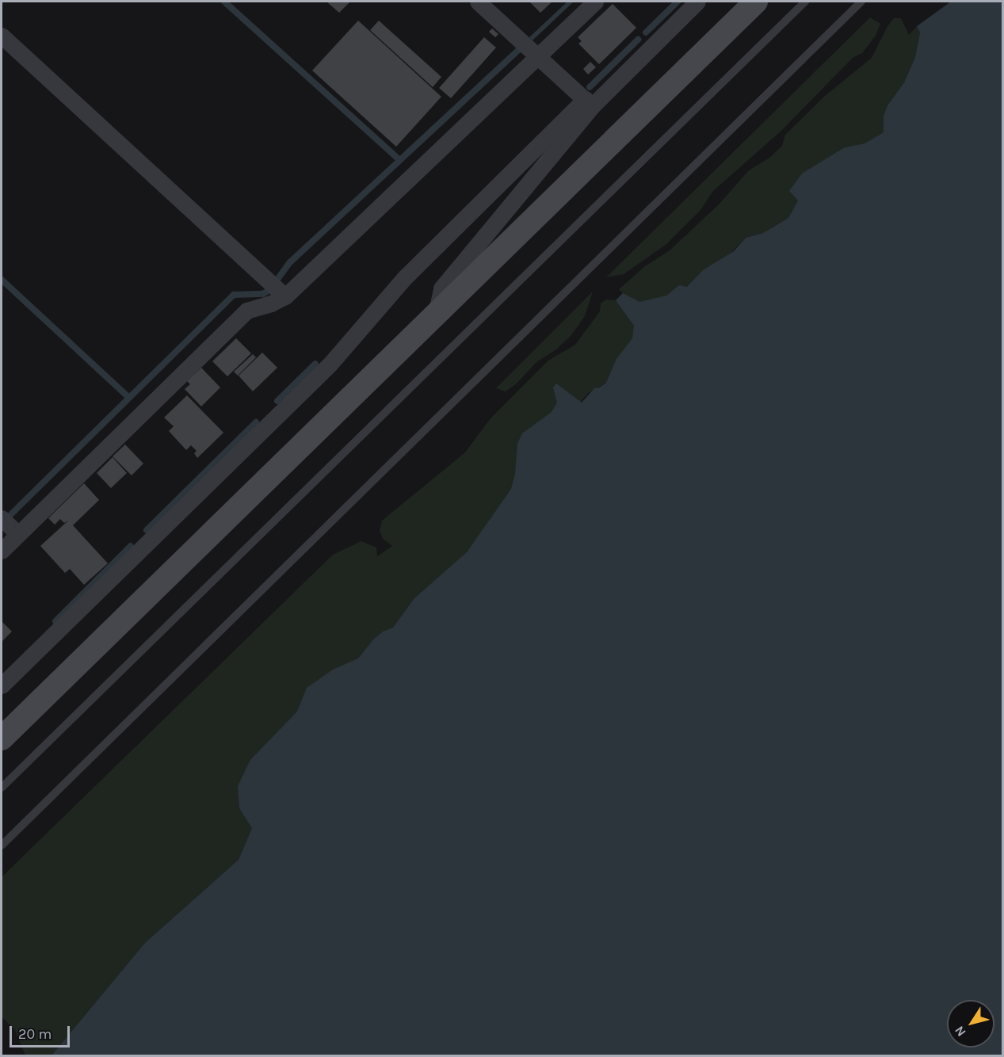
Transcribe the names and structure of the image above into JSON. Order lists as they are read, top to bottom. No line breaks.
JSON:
{"scale_bar":"20 m","north":"bottom left"}
